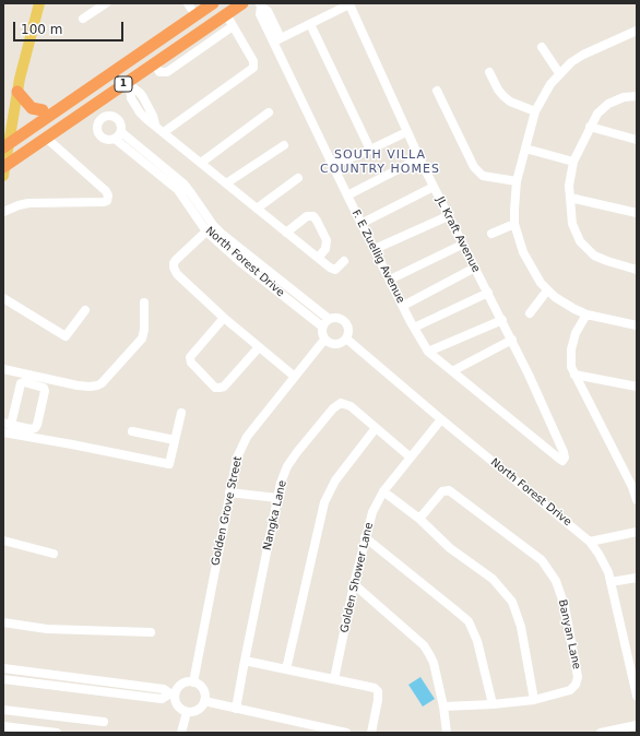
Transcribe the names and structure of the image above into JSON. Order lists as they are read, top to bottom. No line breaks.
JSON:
{"streets":{"highway":["1"],"street":["JL Kraft Avenue","F. E Zuellig Avenue","North Forest Drive","Golden Grove Street","Nangka Lane","Golden Shower Lane","Banyan Lane"]},"crossings":[["JL Kraft Avenue","F. E Zuellig Avenue"],["North Forest Drive","Golden Grove Street"],["North Forest Drive","Golden Shower Lane"],["Nangka Lane","Golden Shower Lane"]],"districts":["SOUTH VILLA COUNTRY HOMES"],"scale_bar":"100 m"}
